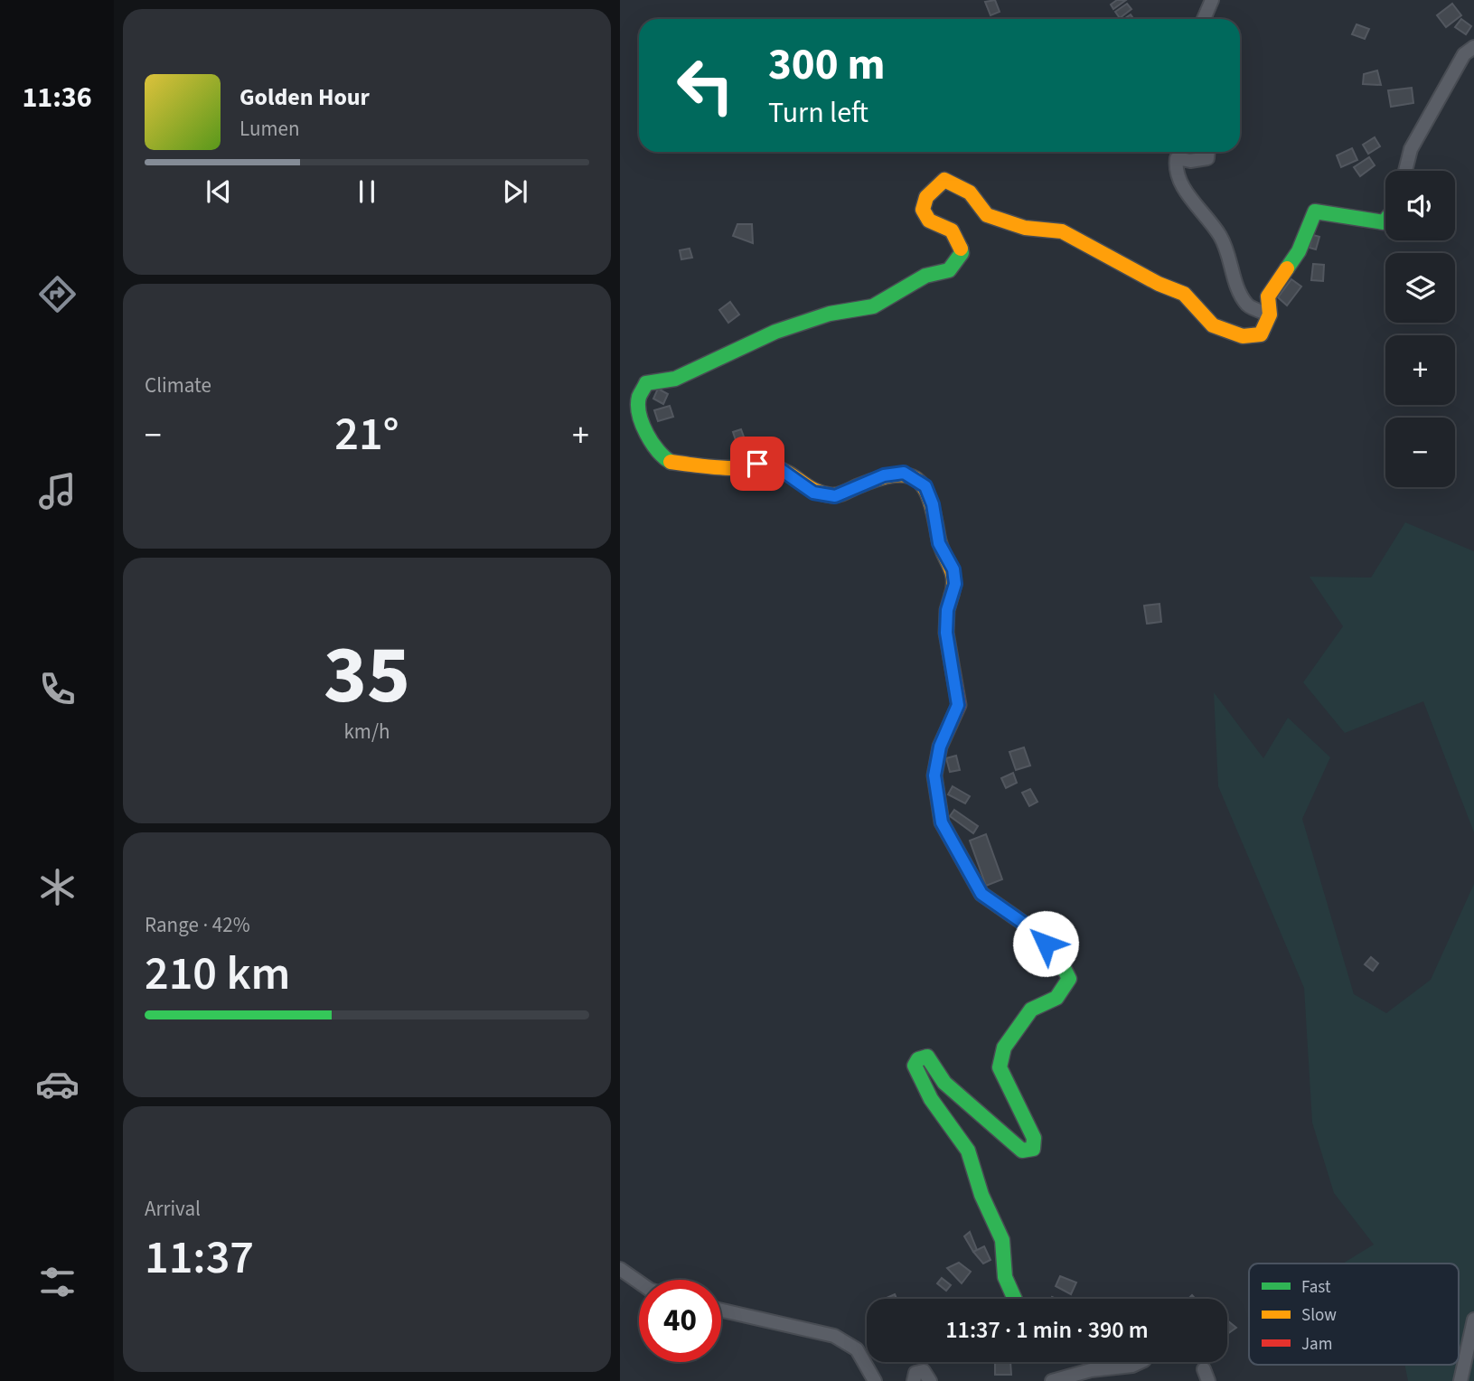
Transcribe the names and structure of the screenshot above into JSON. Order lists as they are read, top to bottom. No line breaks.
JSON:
{"legend":["Fast","Slow","Jam"],"page":{"tabs":"11:36","turn":["300 m","Turn left"],"song":["Golden Hour","Lumen"],"map_buttons":["+","−"],"tile":["Climate",["35","km/h"],["Range · 42%","210 km"],["Arrival","11:37"]],"heat":["−","21°","+"],"limit":"40","trip":"11:37 · 1 min · 390 m"}}
